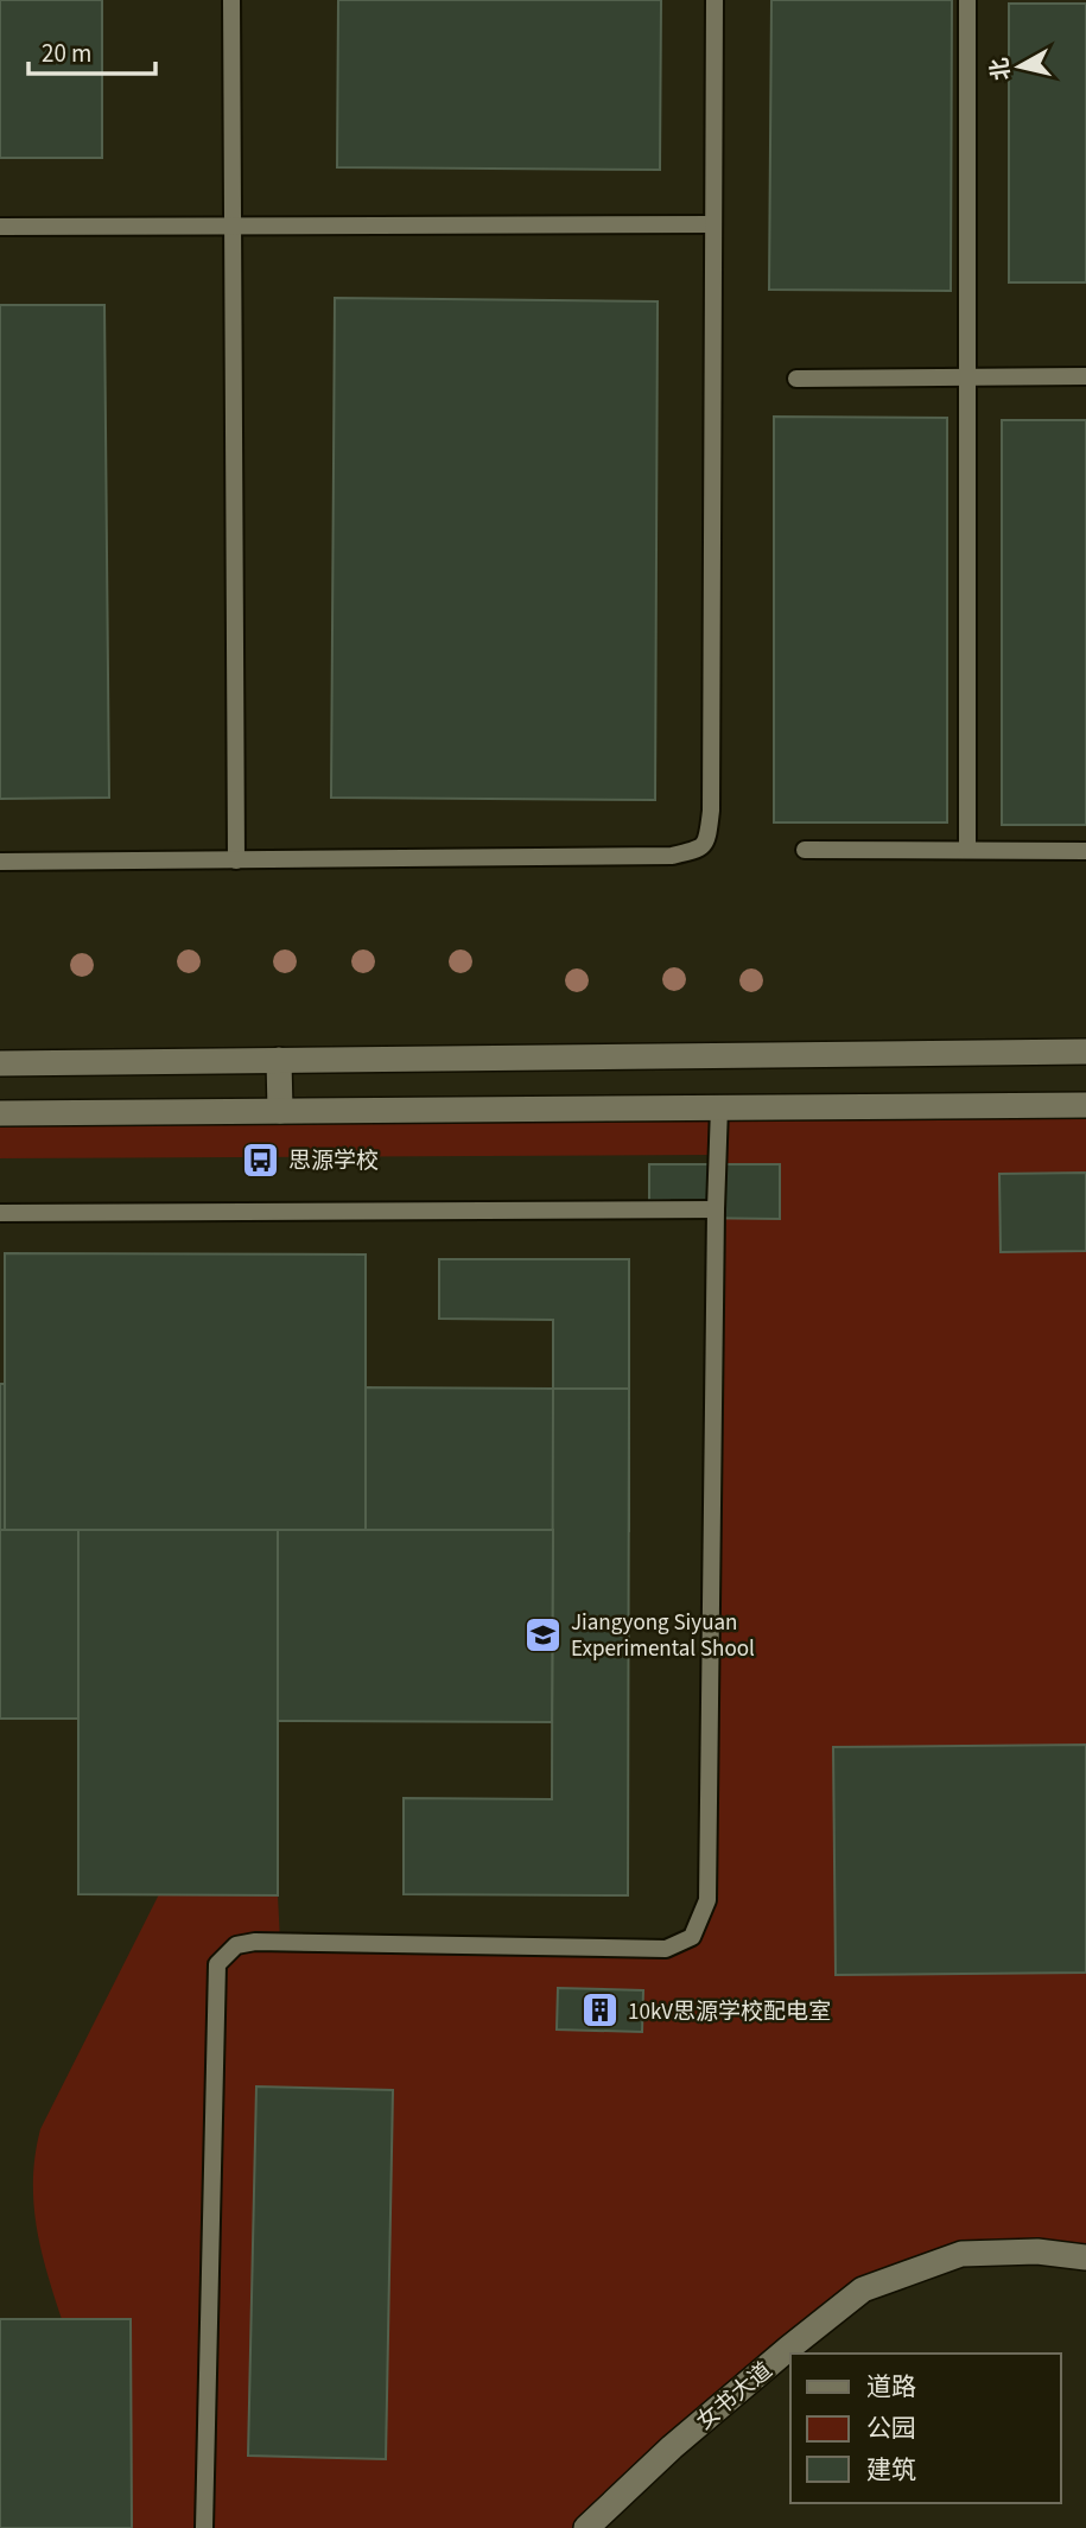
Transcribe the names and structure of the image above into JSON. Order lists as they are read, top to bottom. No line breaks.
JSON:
{"streets":{"main road":["女书大道"]},"places":{"bus stop":["思源学校"],"school or university":["Jiangyong Siyuan Experimental Shool"],"building":["10kV思源学校配电室"]},"legend":["道路","公园","建筑"],"scale_bar":"20 m","north":"left"}
